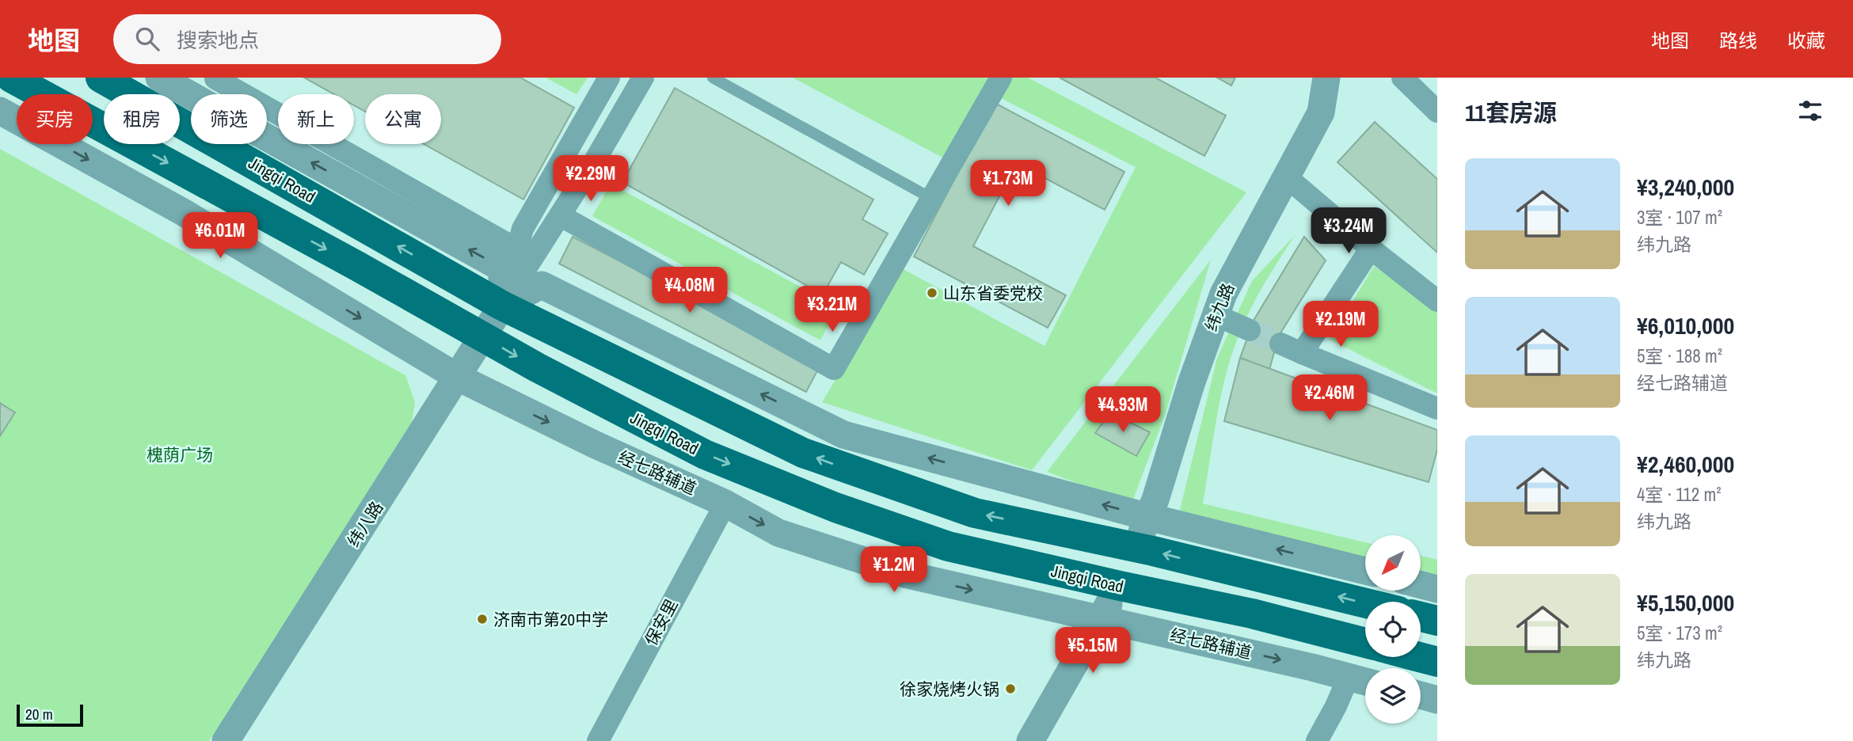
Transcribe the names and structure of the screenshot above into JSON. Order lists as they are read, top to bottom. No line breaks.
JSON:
{"streets":{"main road":["Jingqi Road"],"street":["纬九路","经七路辅道","纬八路","保安里"]},"crossings":[["Jingqi Road","纬九路"],["Jingqi Road","纬八路"],["经七路辅道","纬八路"],["经七路辅道","保安里"]],"parks":["槐荫广场"],"places":["山东省委党校","济南市第20中学","徐家烧烤火锅"],"scale_bar":"20 m","north":"bottom left","page":{"header":"地图","search":"搜索地点","nav":["地图","路线","收藏"],"heading":"11套房源","chip":["买房","租房","筛选","新上","公寓"],"list":[{"name":"¥3,240,000","note":"3室 · 107 m² · 纬九路"},{"name":"¥6,010,000","note":"5室 · 188 m² · 经七路辅道"},{"name":"¥2,460,000","note":"4室 · 112 m² · 纬九路"},{"name":"¥5,150,000","note":"5室 · 173 m² · 纬九路"}],"price":["¥2.29M","¥1.73M","¥3.24M","¥6.01M","¥4.08M","¥3.21M","¥2.19M","¥2.46M","¥4.93M","¥1.2M","¥5.15M"],"scale":"20 m"}}
